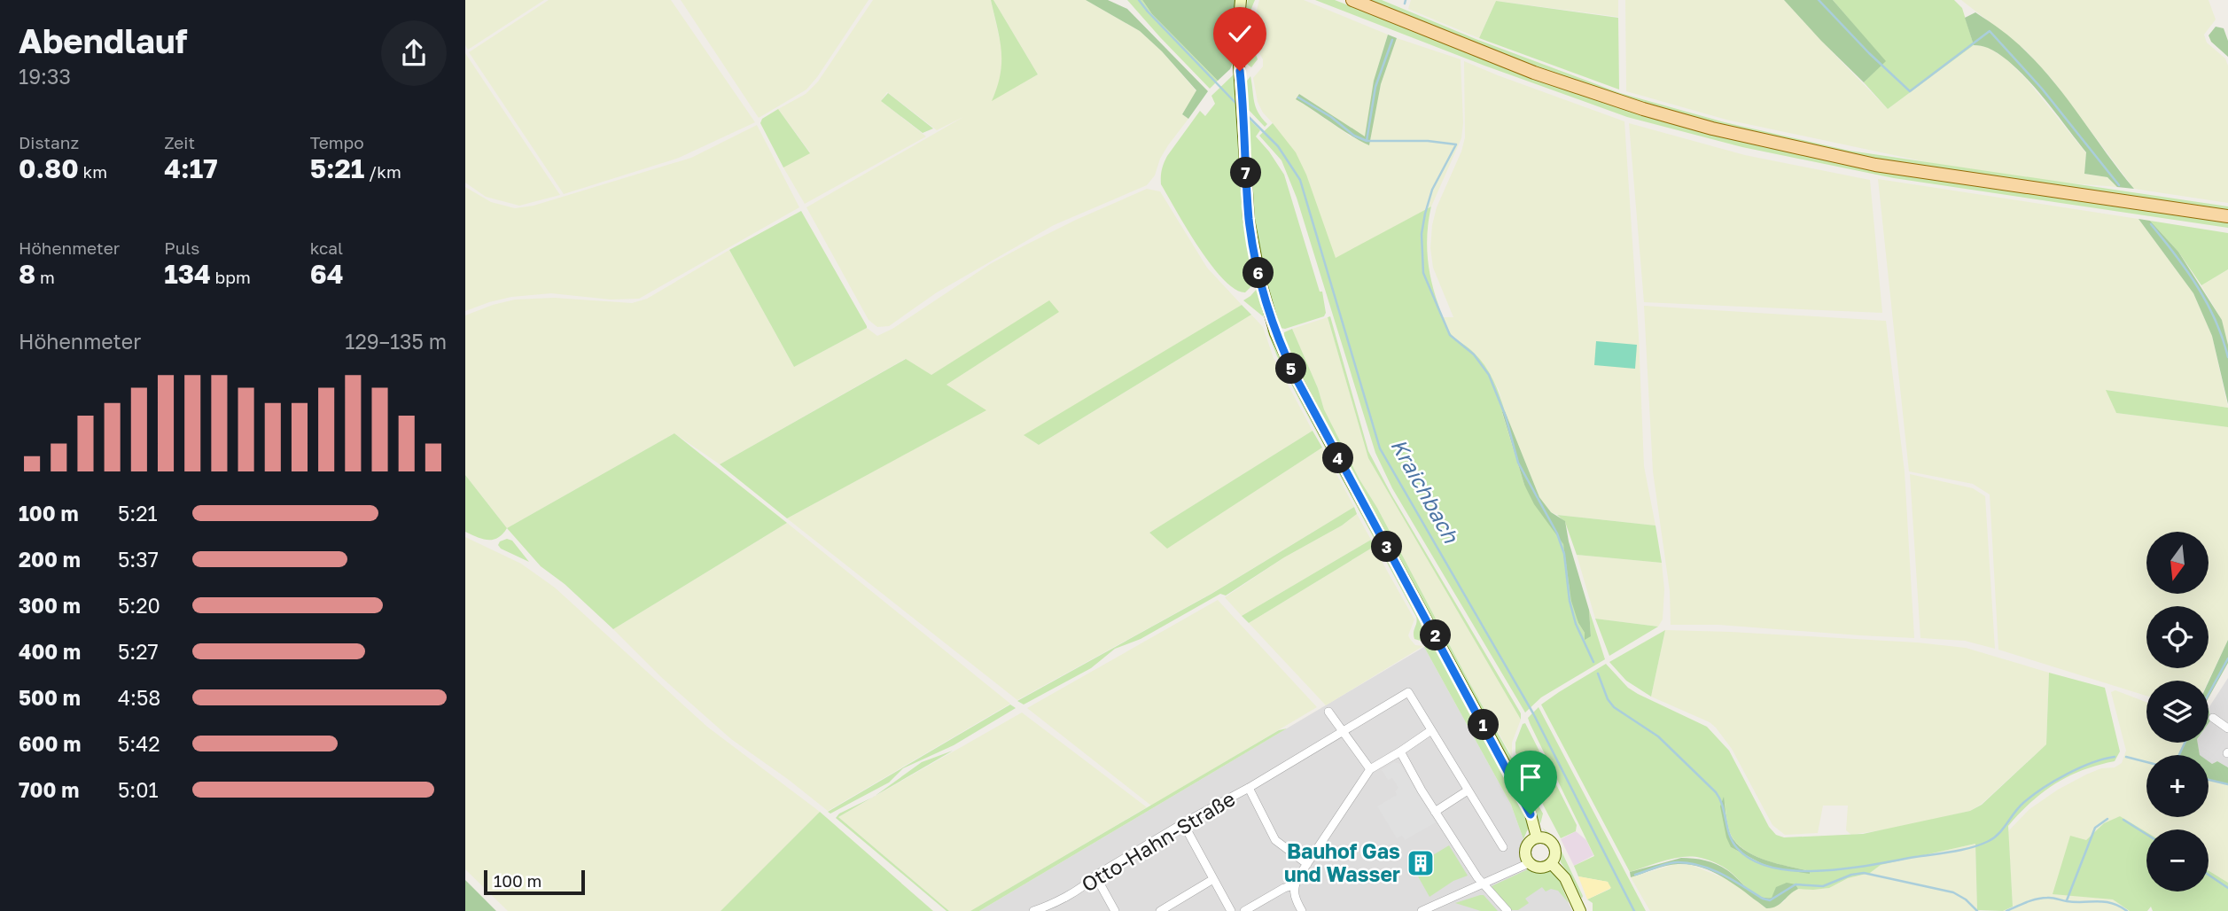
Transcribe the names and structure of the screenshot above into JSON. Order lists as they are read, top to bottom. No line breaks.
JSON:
{"streets":{"street":["Otto-Hahn-Straße"]},"water":["Kraichbach"],"places":{"building":["Bauhof Gas und Wasser"]},"scale_bar":"100 m","north":"bottom","page":{"heading":["Abendlauf","19:33"],"stats":[["Distanz","0.80 km"],["Zeit","4:17"],["Tempo","5:21 /km"],["Höhenmeter","8 m"],["Puls","134 bpm"],["kcal","64"]],"pins":["7","6","5","4","3","2","1"],"chart":["Höhenmeter","129–135 m"],"list":[{"name":"100 m","note":"5:21"},{"name":"200 m","note":"5:37"},{"name":"300 m","note":"5:20"},{"name":"400 m","note":"5:27"},{"name":"500 m","note":"4:58"},{"name":"600 m","note":"5:42"},{"name":"700 m","note":"5:01"}],"map_buttons":["+","−"],"scale":"100 m"}}
